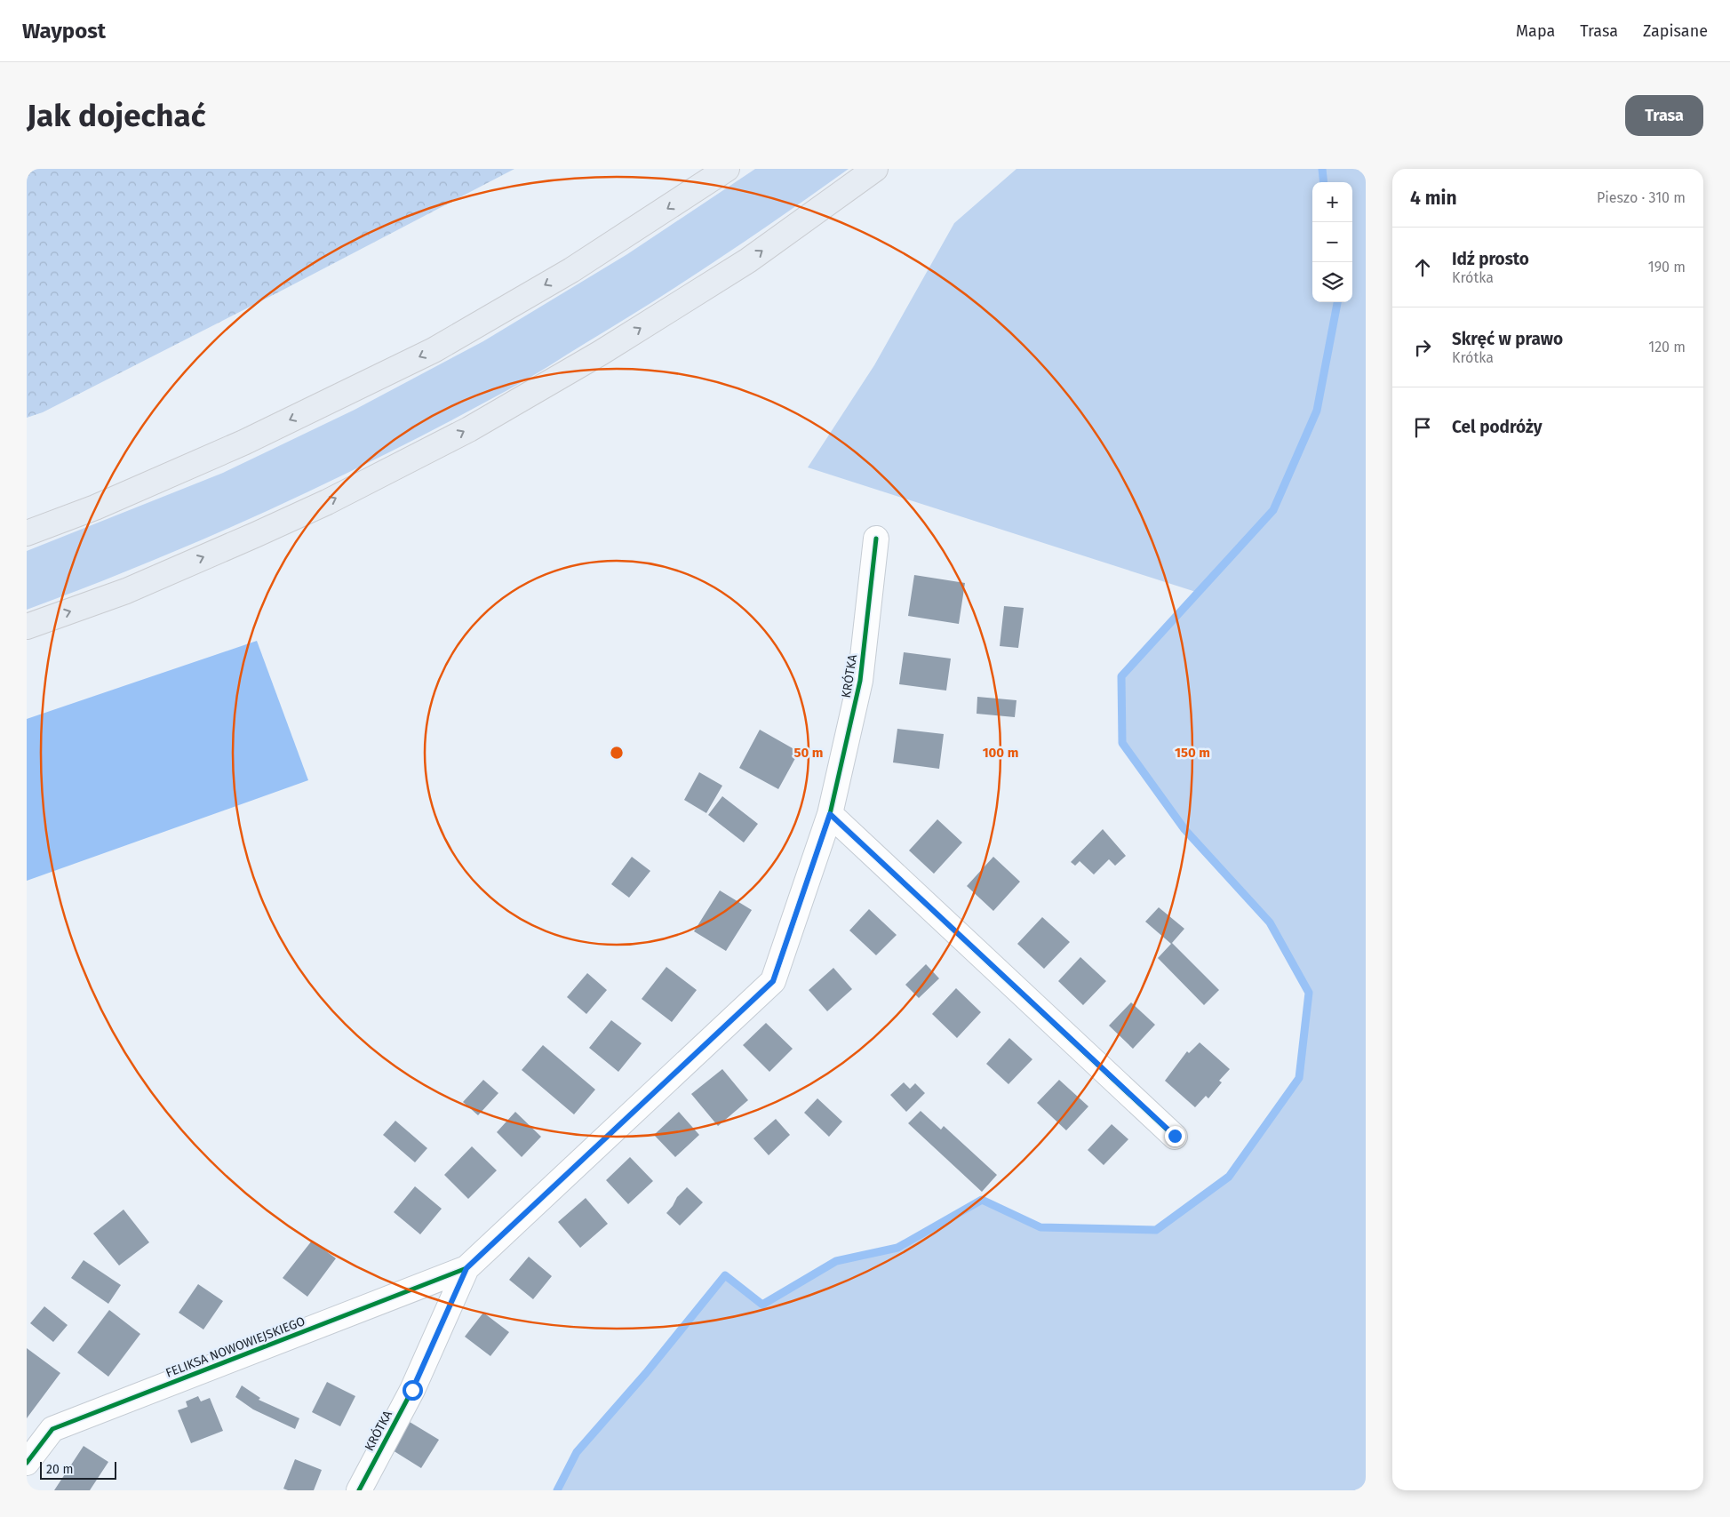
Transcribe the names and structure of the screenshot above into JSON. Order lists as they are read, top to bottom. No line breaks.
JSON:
{"streets":{"street":["KRÓTKA","FELIKSA NOWOWIEJSKIEGO"]},"crossings":[["KRÓTKA","FELIKSA NOWOWIEJSKIEGO"]],"scale_bar":"20 m","page":{"header":"Waypost","nav":["Mapa","Trasa","Zapisane"],"buttons":"Trasa","title":"Jak dojechać","heading":["4 min","Pieszo · 310 m"],"map_buttons":["+","−"],"list":[["Idź prosto","Krótka","190 m"],["Skręć w prawo","Krótka","120 m"],"Cel podróży"],"scale":"20 m"},"rings":["50 m","100 m","150 m"]}
